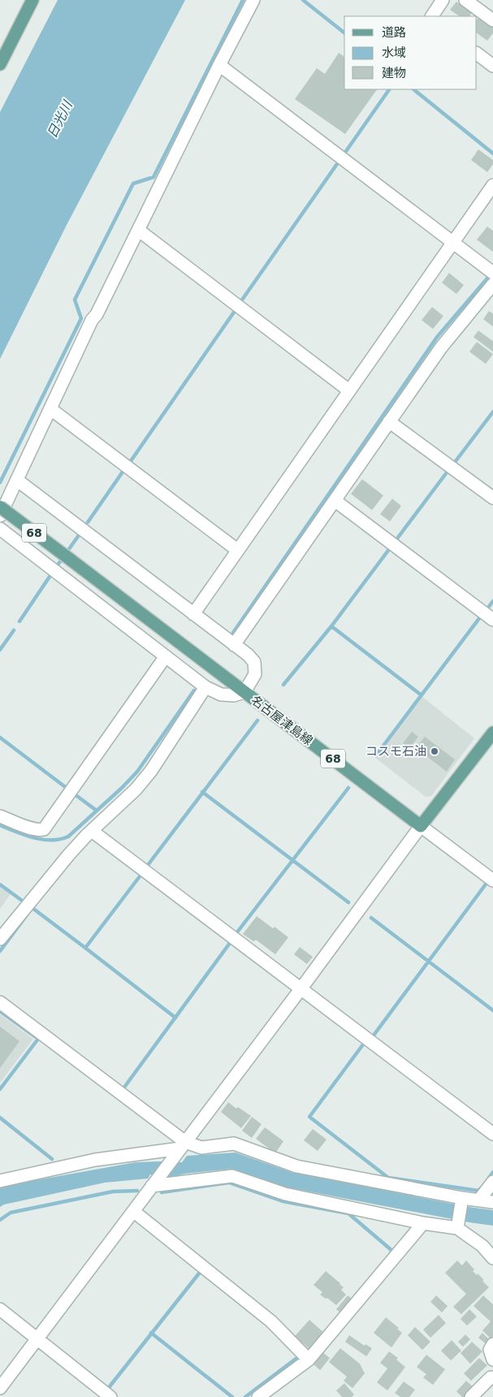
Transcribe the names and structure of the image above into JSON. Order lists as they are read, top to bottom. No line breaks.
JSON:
{"streets":{"main road":["68","名古屋津島線"]},"water":["日光川"],"places":["コスモ石油"],"legend":["道路","水域","建物"]}
